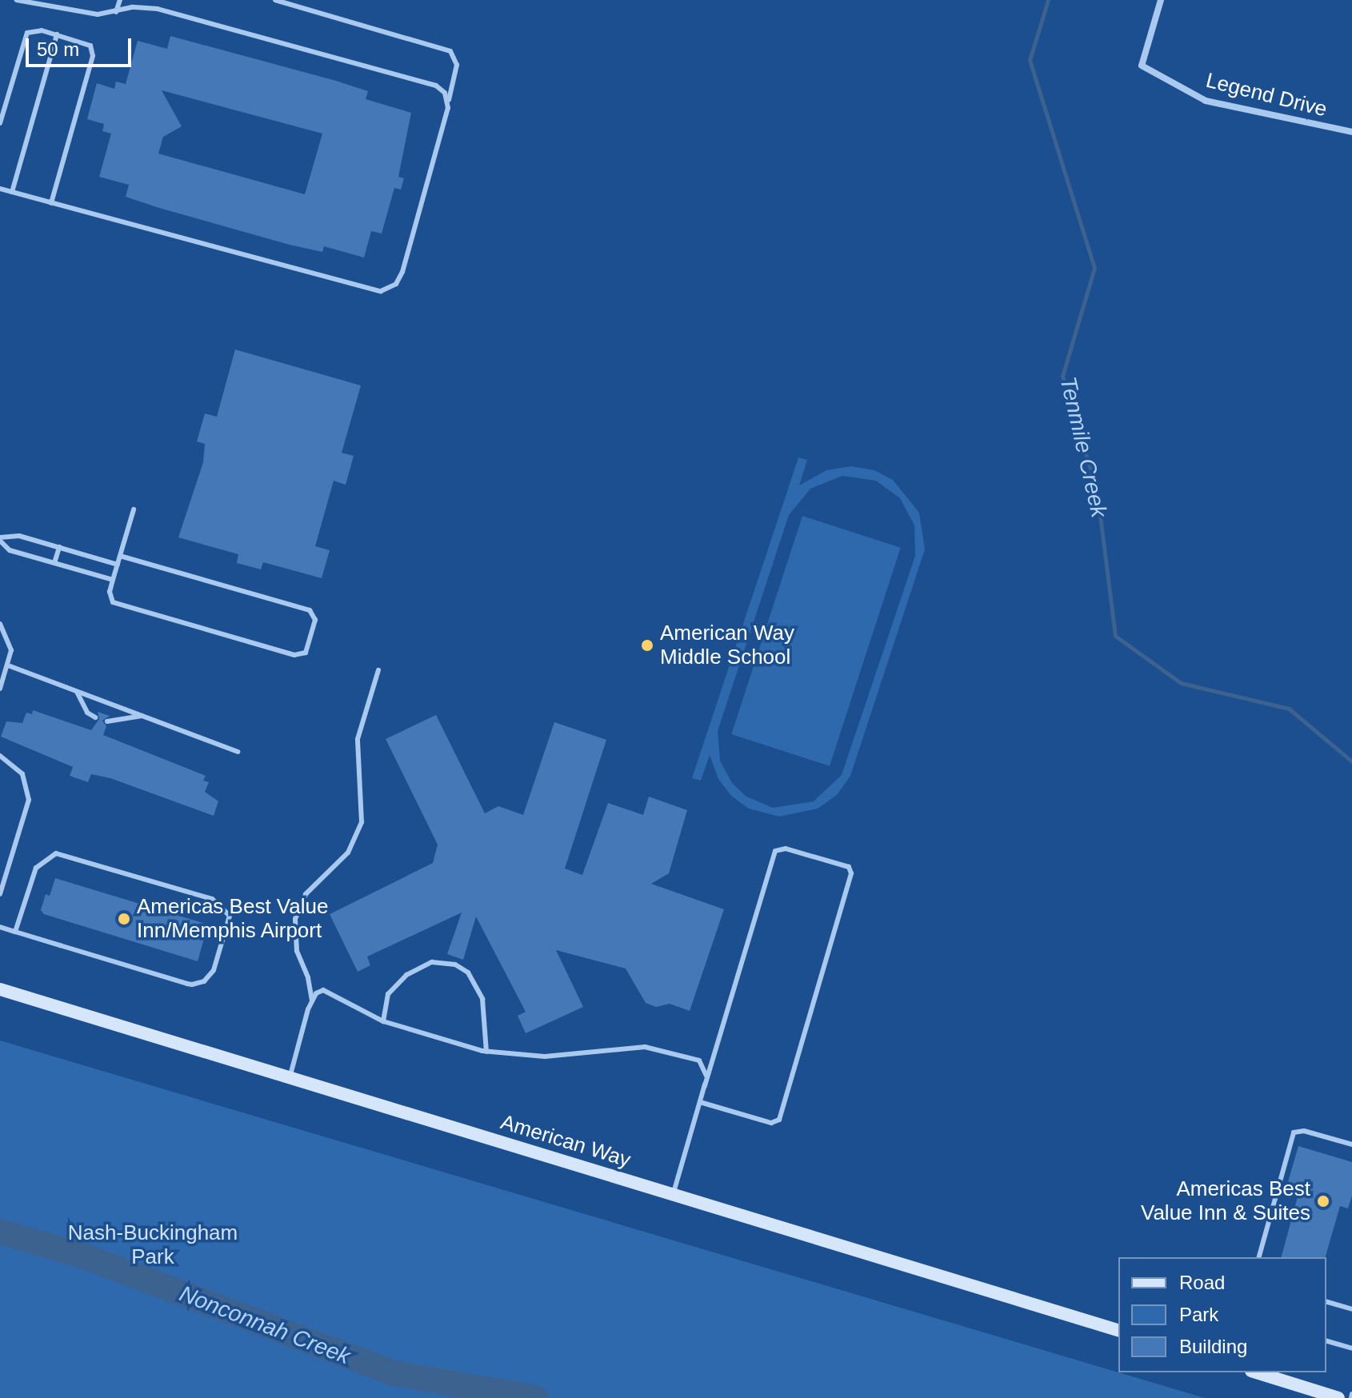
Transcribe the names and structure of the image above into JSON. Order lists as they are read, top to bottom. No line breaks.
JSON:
{"streets":{"main road":["American Way"],"street":["Legend Drive"]},"water":["Tenmile Creek","Nonconnah Creek"],"parks":["Nash-Buckingham Park"],"places":["American Way Middle School","Americas Best Value Inn/Memphis Airport","Americas Best Value Inn & Suites"],"legend":["Road","Park","Building"],"scale_bar":"50 m"}
